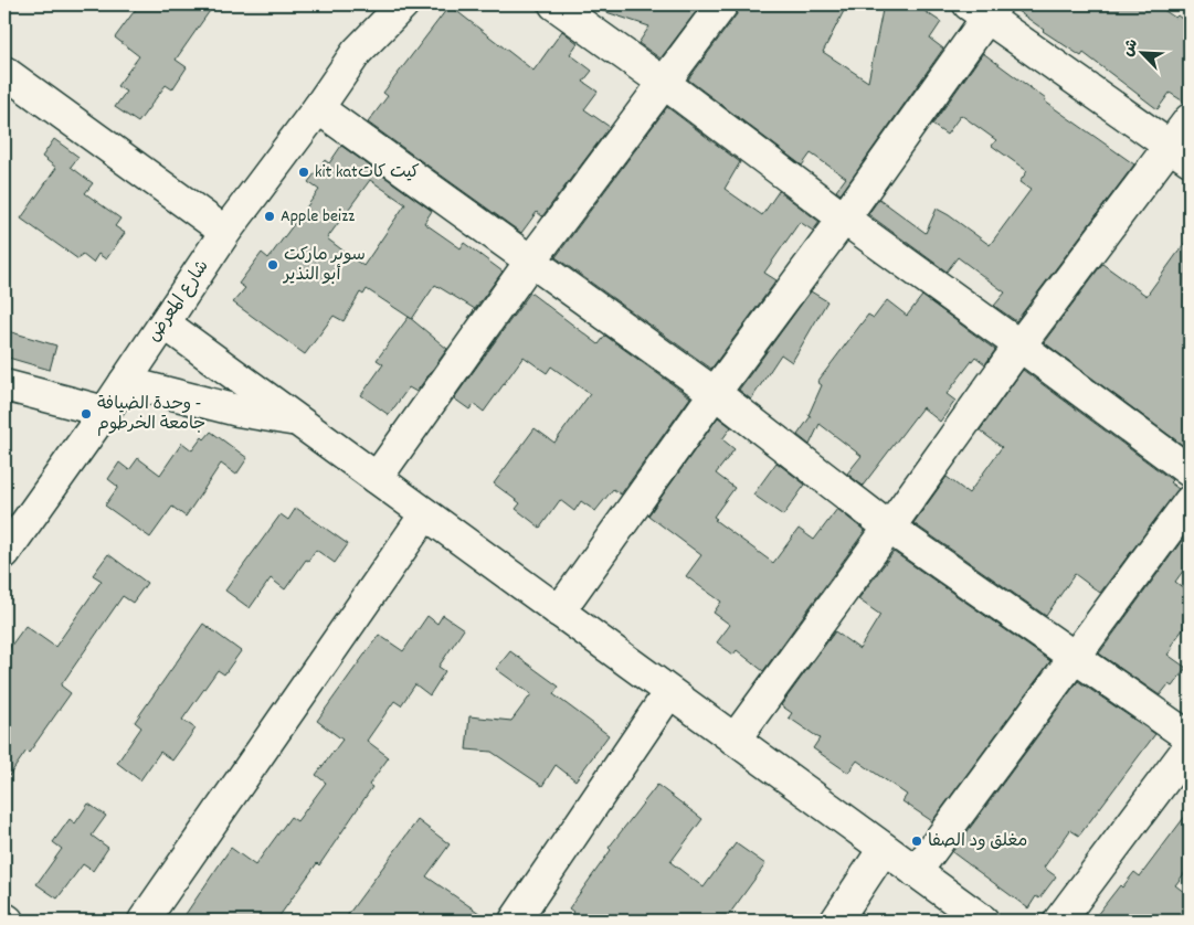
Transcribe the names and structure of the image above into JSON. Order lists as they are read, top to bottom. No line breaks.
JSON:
{"streets":{"street":["شارع المعرض"]},"places":["kit katكيت كات","Apple beizz","سوبر ماركت أبو النذير","وحدة الضيافة - جامعة الخرطوم","مغلق ود الصفا"],"north":"top left"}
